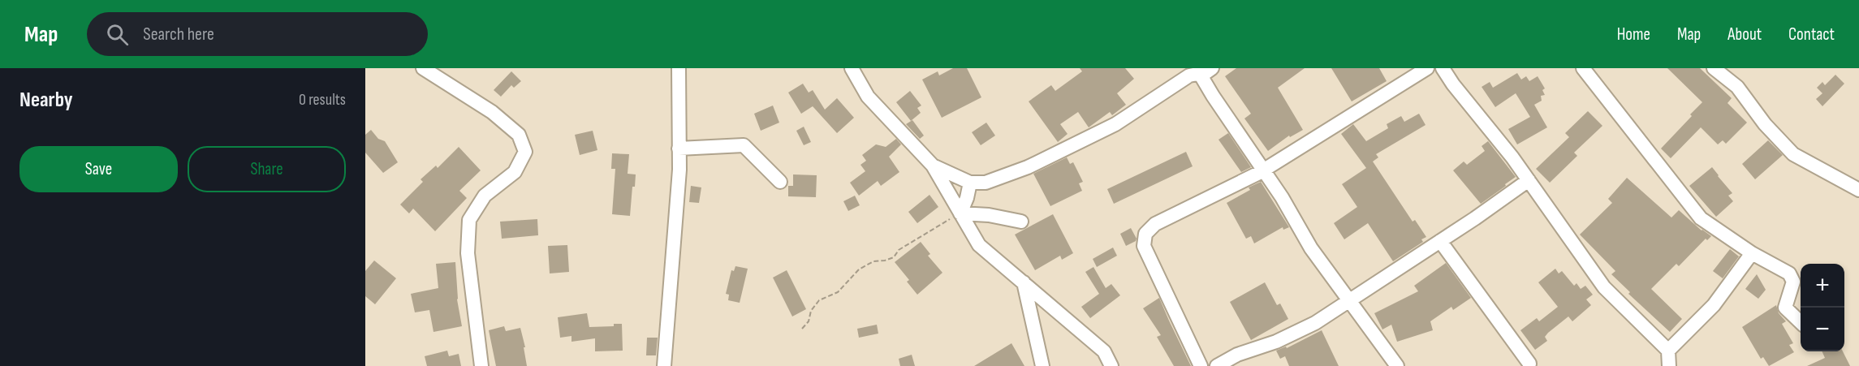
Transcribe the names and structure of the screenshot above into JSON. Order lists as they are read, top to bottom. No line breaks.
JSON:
{"page":{"header":"Map","search":"Search here","nav":["Home","Map","About","Contact"],"heading":["Nearby","0 results"],"buttons":["Save","Share"],"map_buttons":["+","−"]}}
